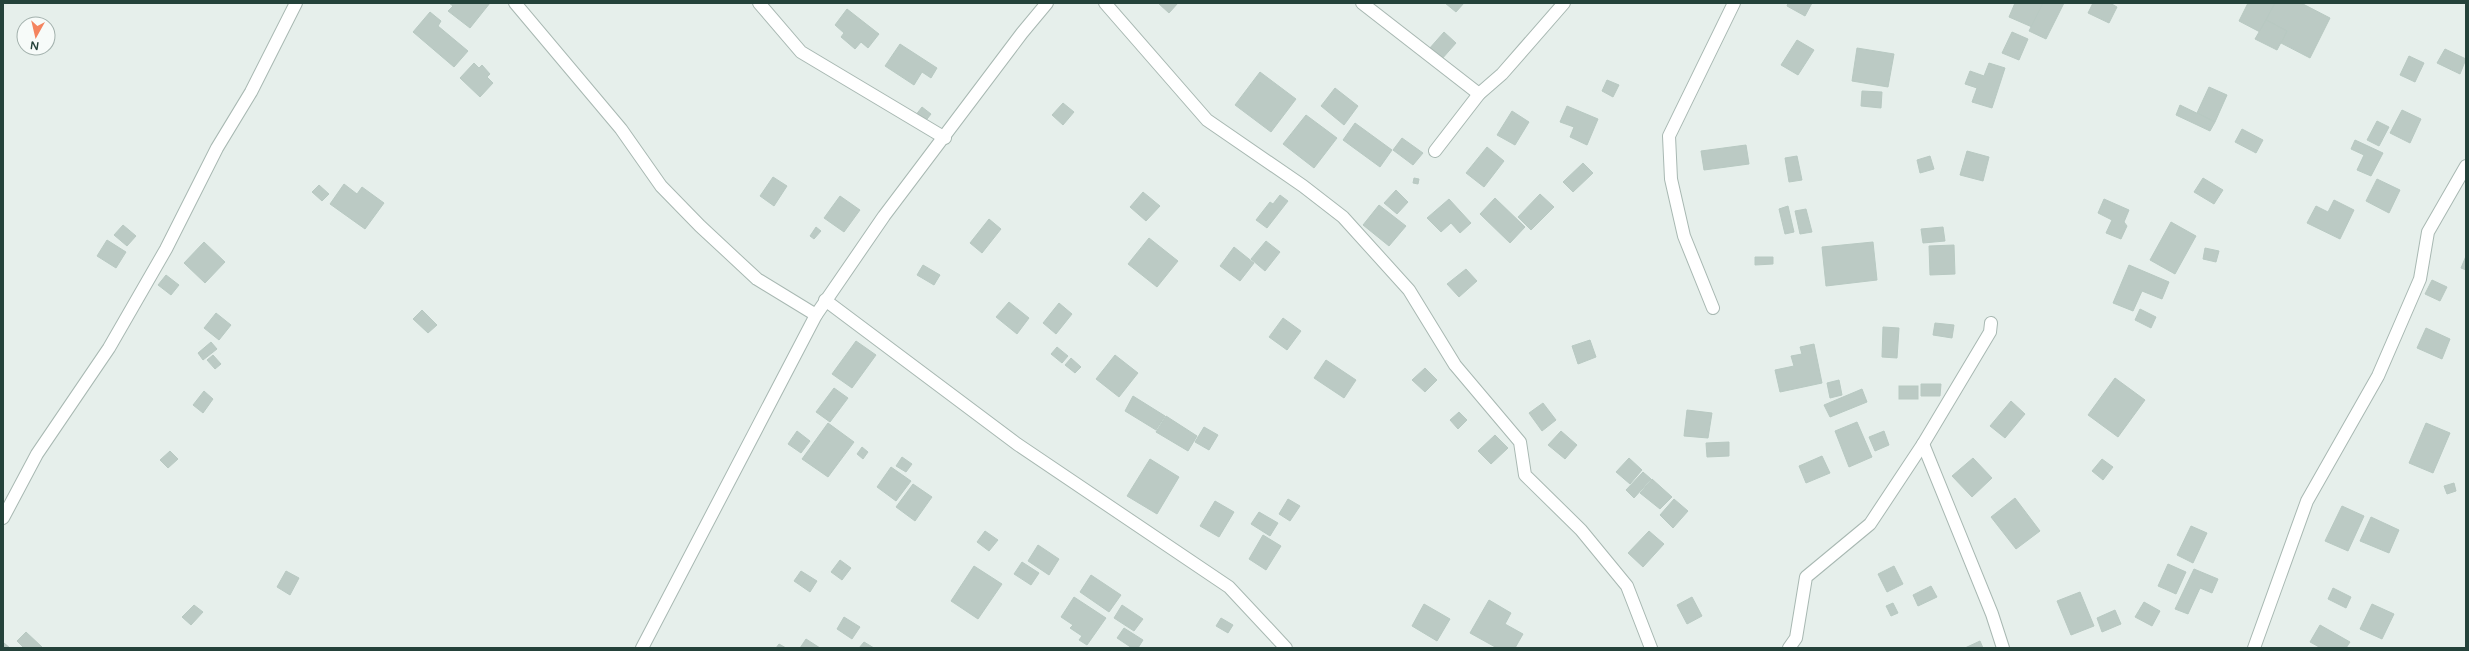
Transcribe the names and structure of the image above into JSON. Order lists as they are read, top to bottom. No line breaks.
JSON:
{"north":"bottom"}
